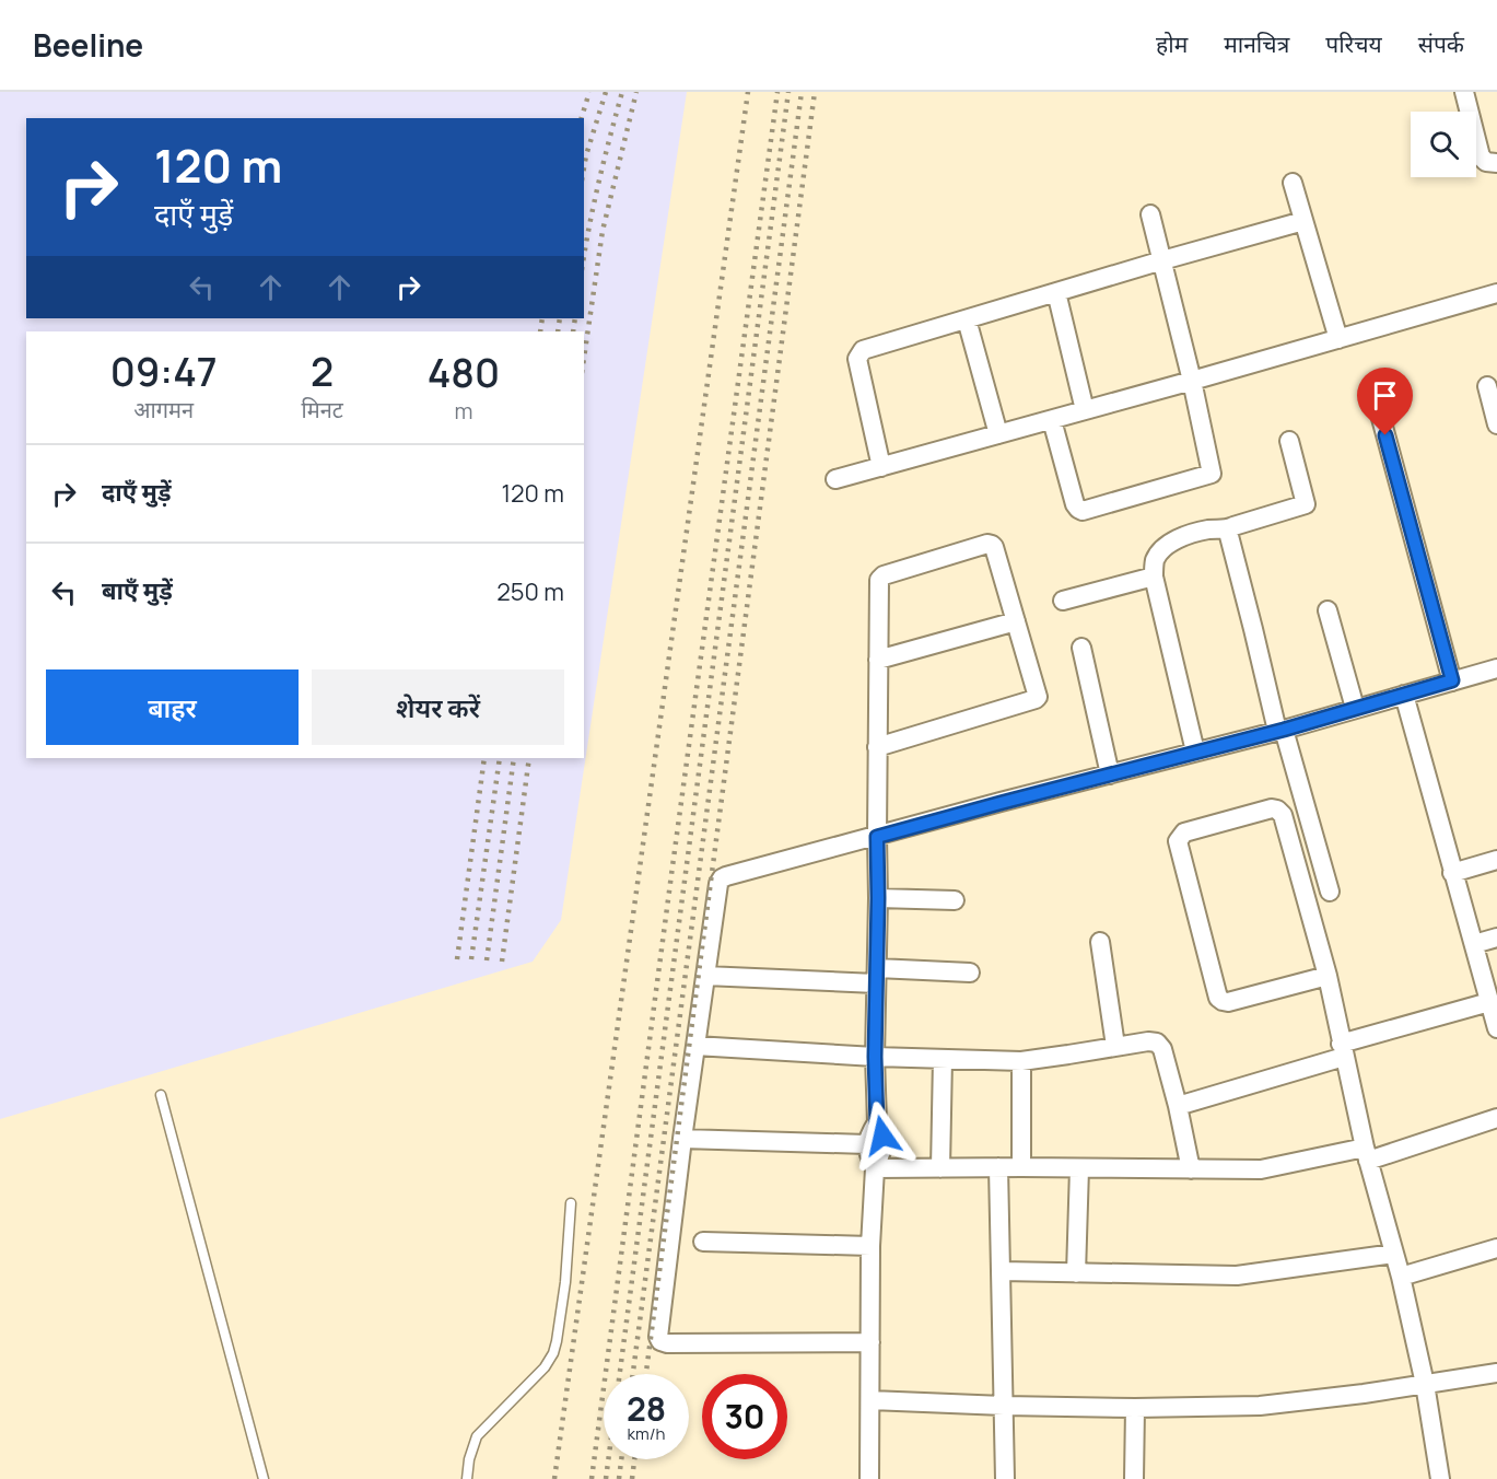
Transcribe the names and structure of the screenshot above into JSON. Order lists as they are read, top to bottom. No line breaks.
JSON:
{"page":{"header":"Beeline","nav":["होम","मानचित्र","परिचय","संपर्क"],"turn":["120 m","दाएँ मुड़ें"],"eta":["09:47","आगमन","2","मिनट","480","m"],"list":[{"name":"दाएँ मुड़ें","value":"120 m"},{"name":"बाएँ मुड़ें","value":"250 m"}],"buttons":["बाहर","शेयर करें"],"speed":"28 km/h","limit":"30"}}
